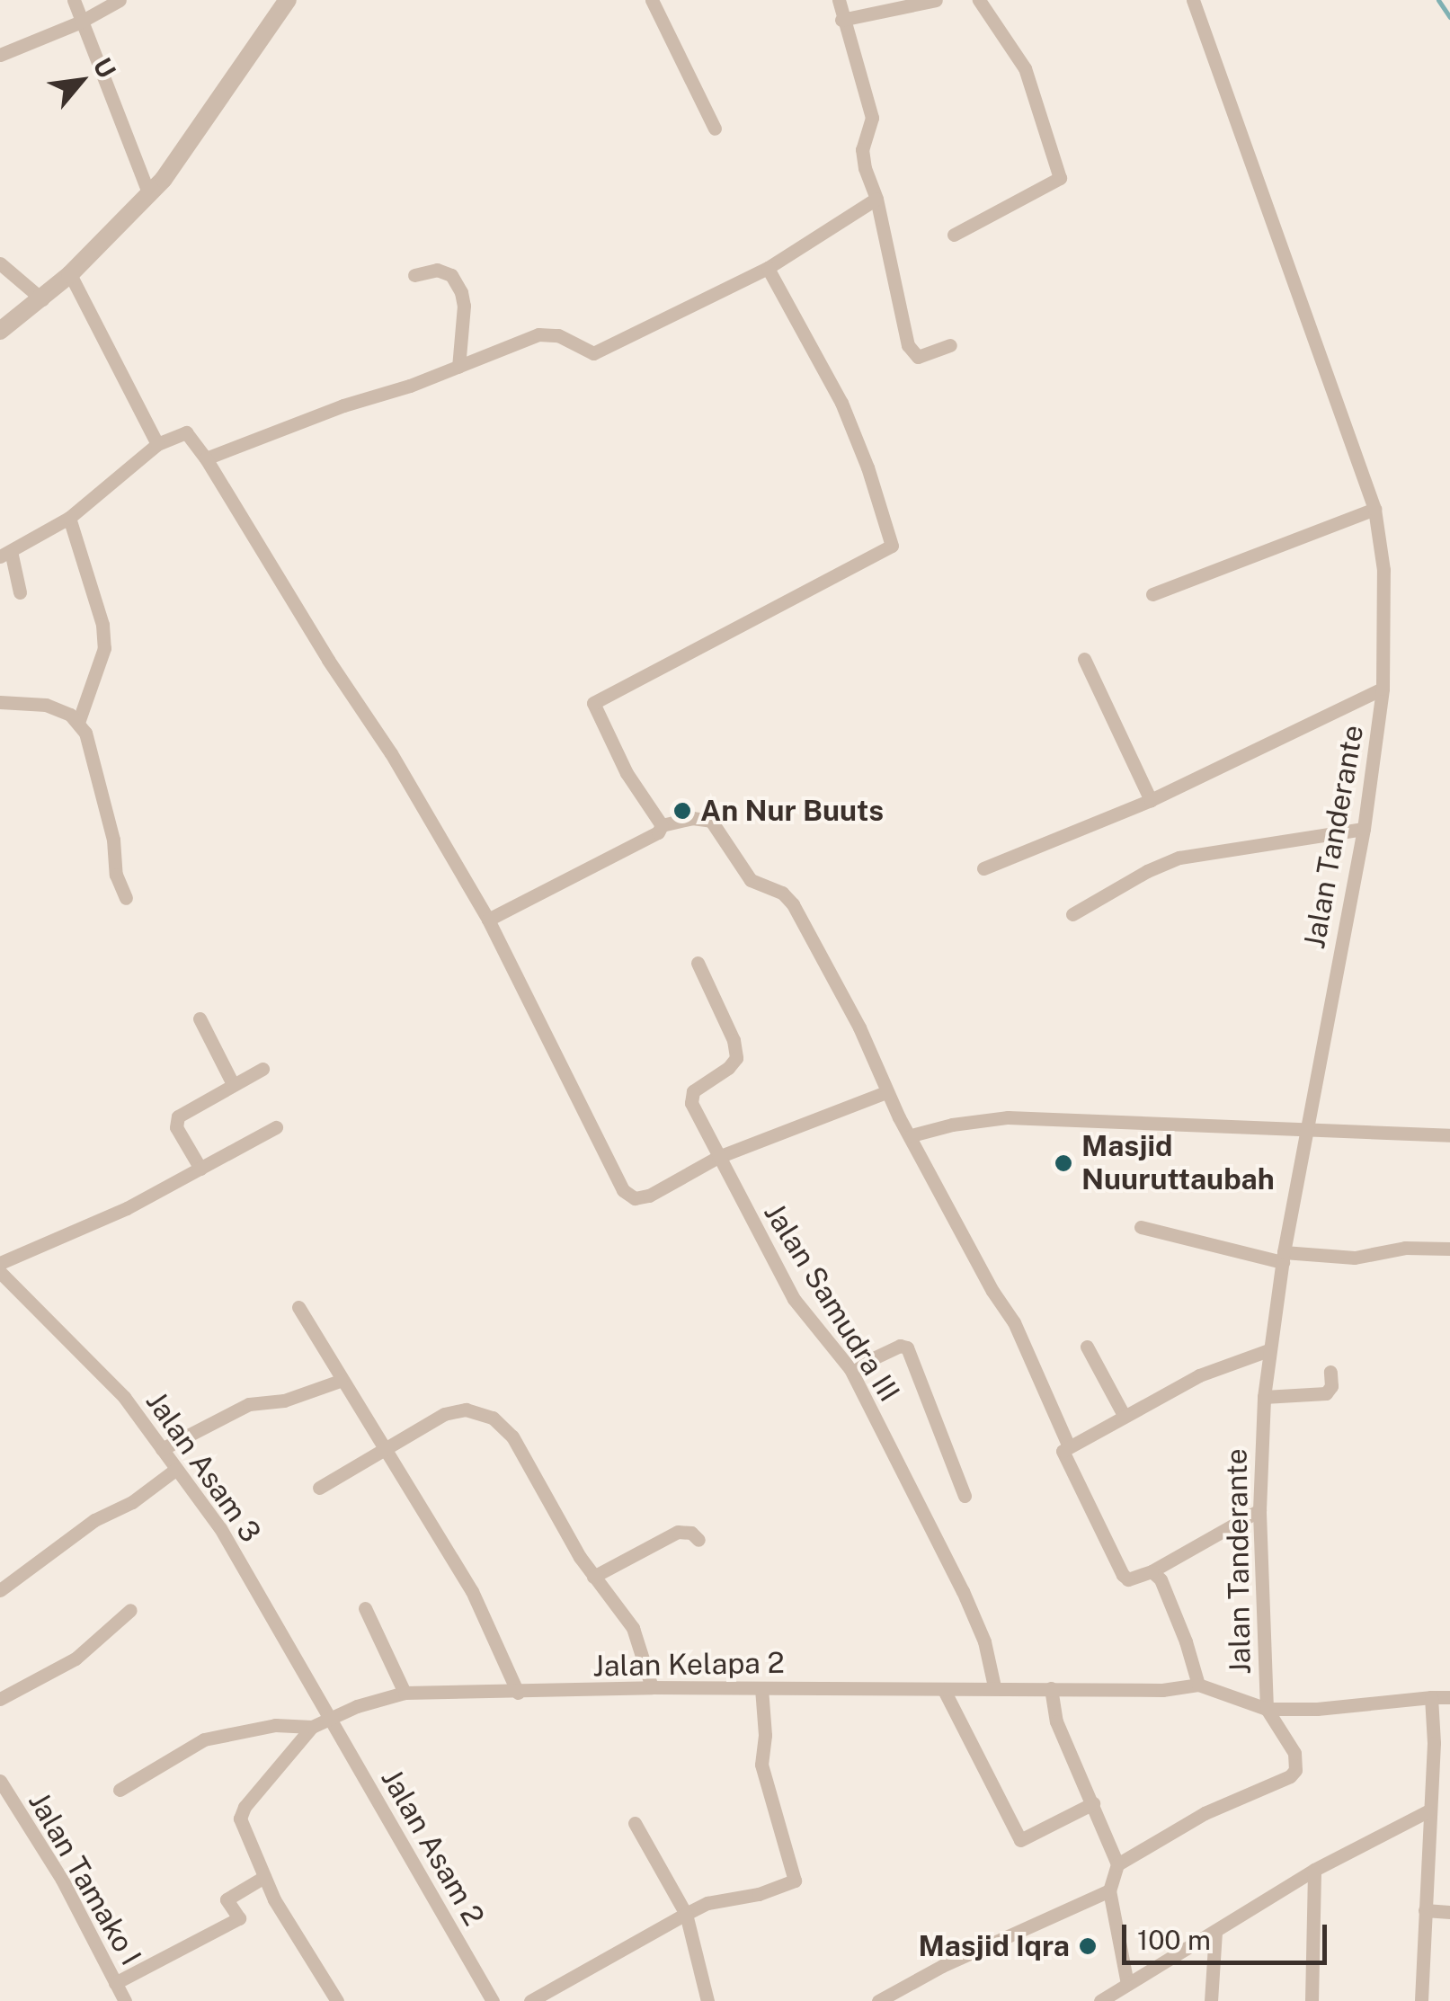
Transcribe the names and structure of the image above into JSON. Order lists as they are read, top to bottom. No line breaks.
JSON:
{"streets":{"street":["Jalan Tanderante","Jalan Samudra III","Jalan Asam 3","Jalan Kelapa 2","Jalan Asam 2","Jalan Tamako I"]},"crossings":[["Jalan Tanderante","Jalan Kelapa 2"],["Jalan Samudra III","Jalan Kelapa 2"],["Jalan Asam 3","Jalan Kelapa 2"],["Jalan Asam 3","Jalan Asam 2"],["Jalan Kelapa 2","Jalan Asam 2"]],"places":["An Nur Buuts","Masjid Nuuruttaubah","Masjid Iqra"],"scale_bar":"100 m","north":"top right"}
